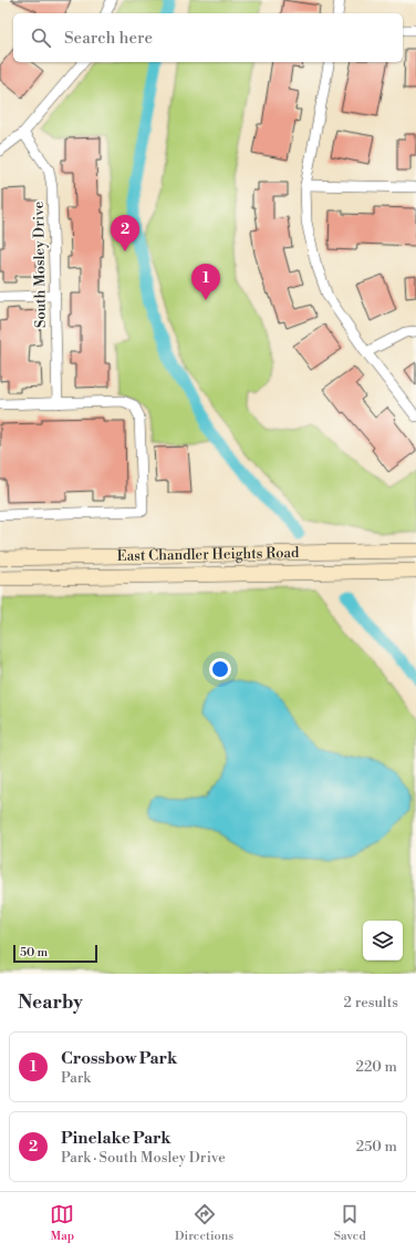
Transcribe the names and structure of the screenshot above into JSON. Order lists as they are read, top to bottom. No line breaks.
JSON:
{"streets":{"main road":["East Chandler Heights Road"],"street":["South Mosley Drive"]},"scale_bar":"50 m","page":{"search":"Search here","pins":["2","1"],"scale":"50 m","heading":["Nearby","2 results"],"list":[{"mark":"1","name":"Crossbow Park","note":"Park","value":"220 m"},{"mark":"2","name":"Pinelake Park","note":"Park · South Mosley Drive","value":"250 m"}],"nav":["Map","Directions","Saved"]}}
